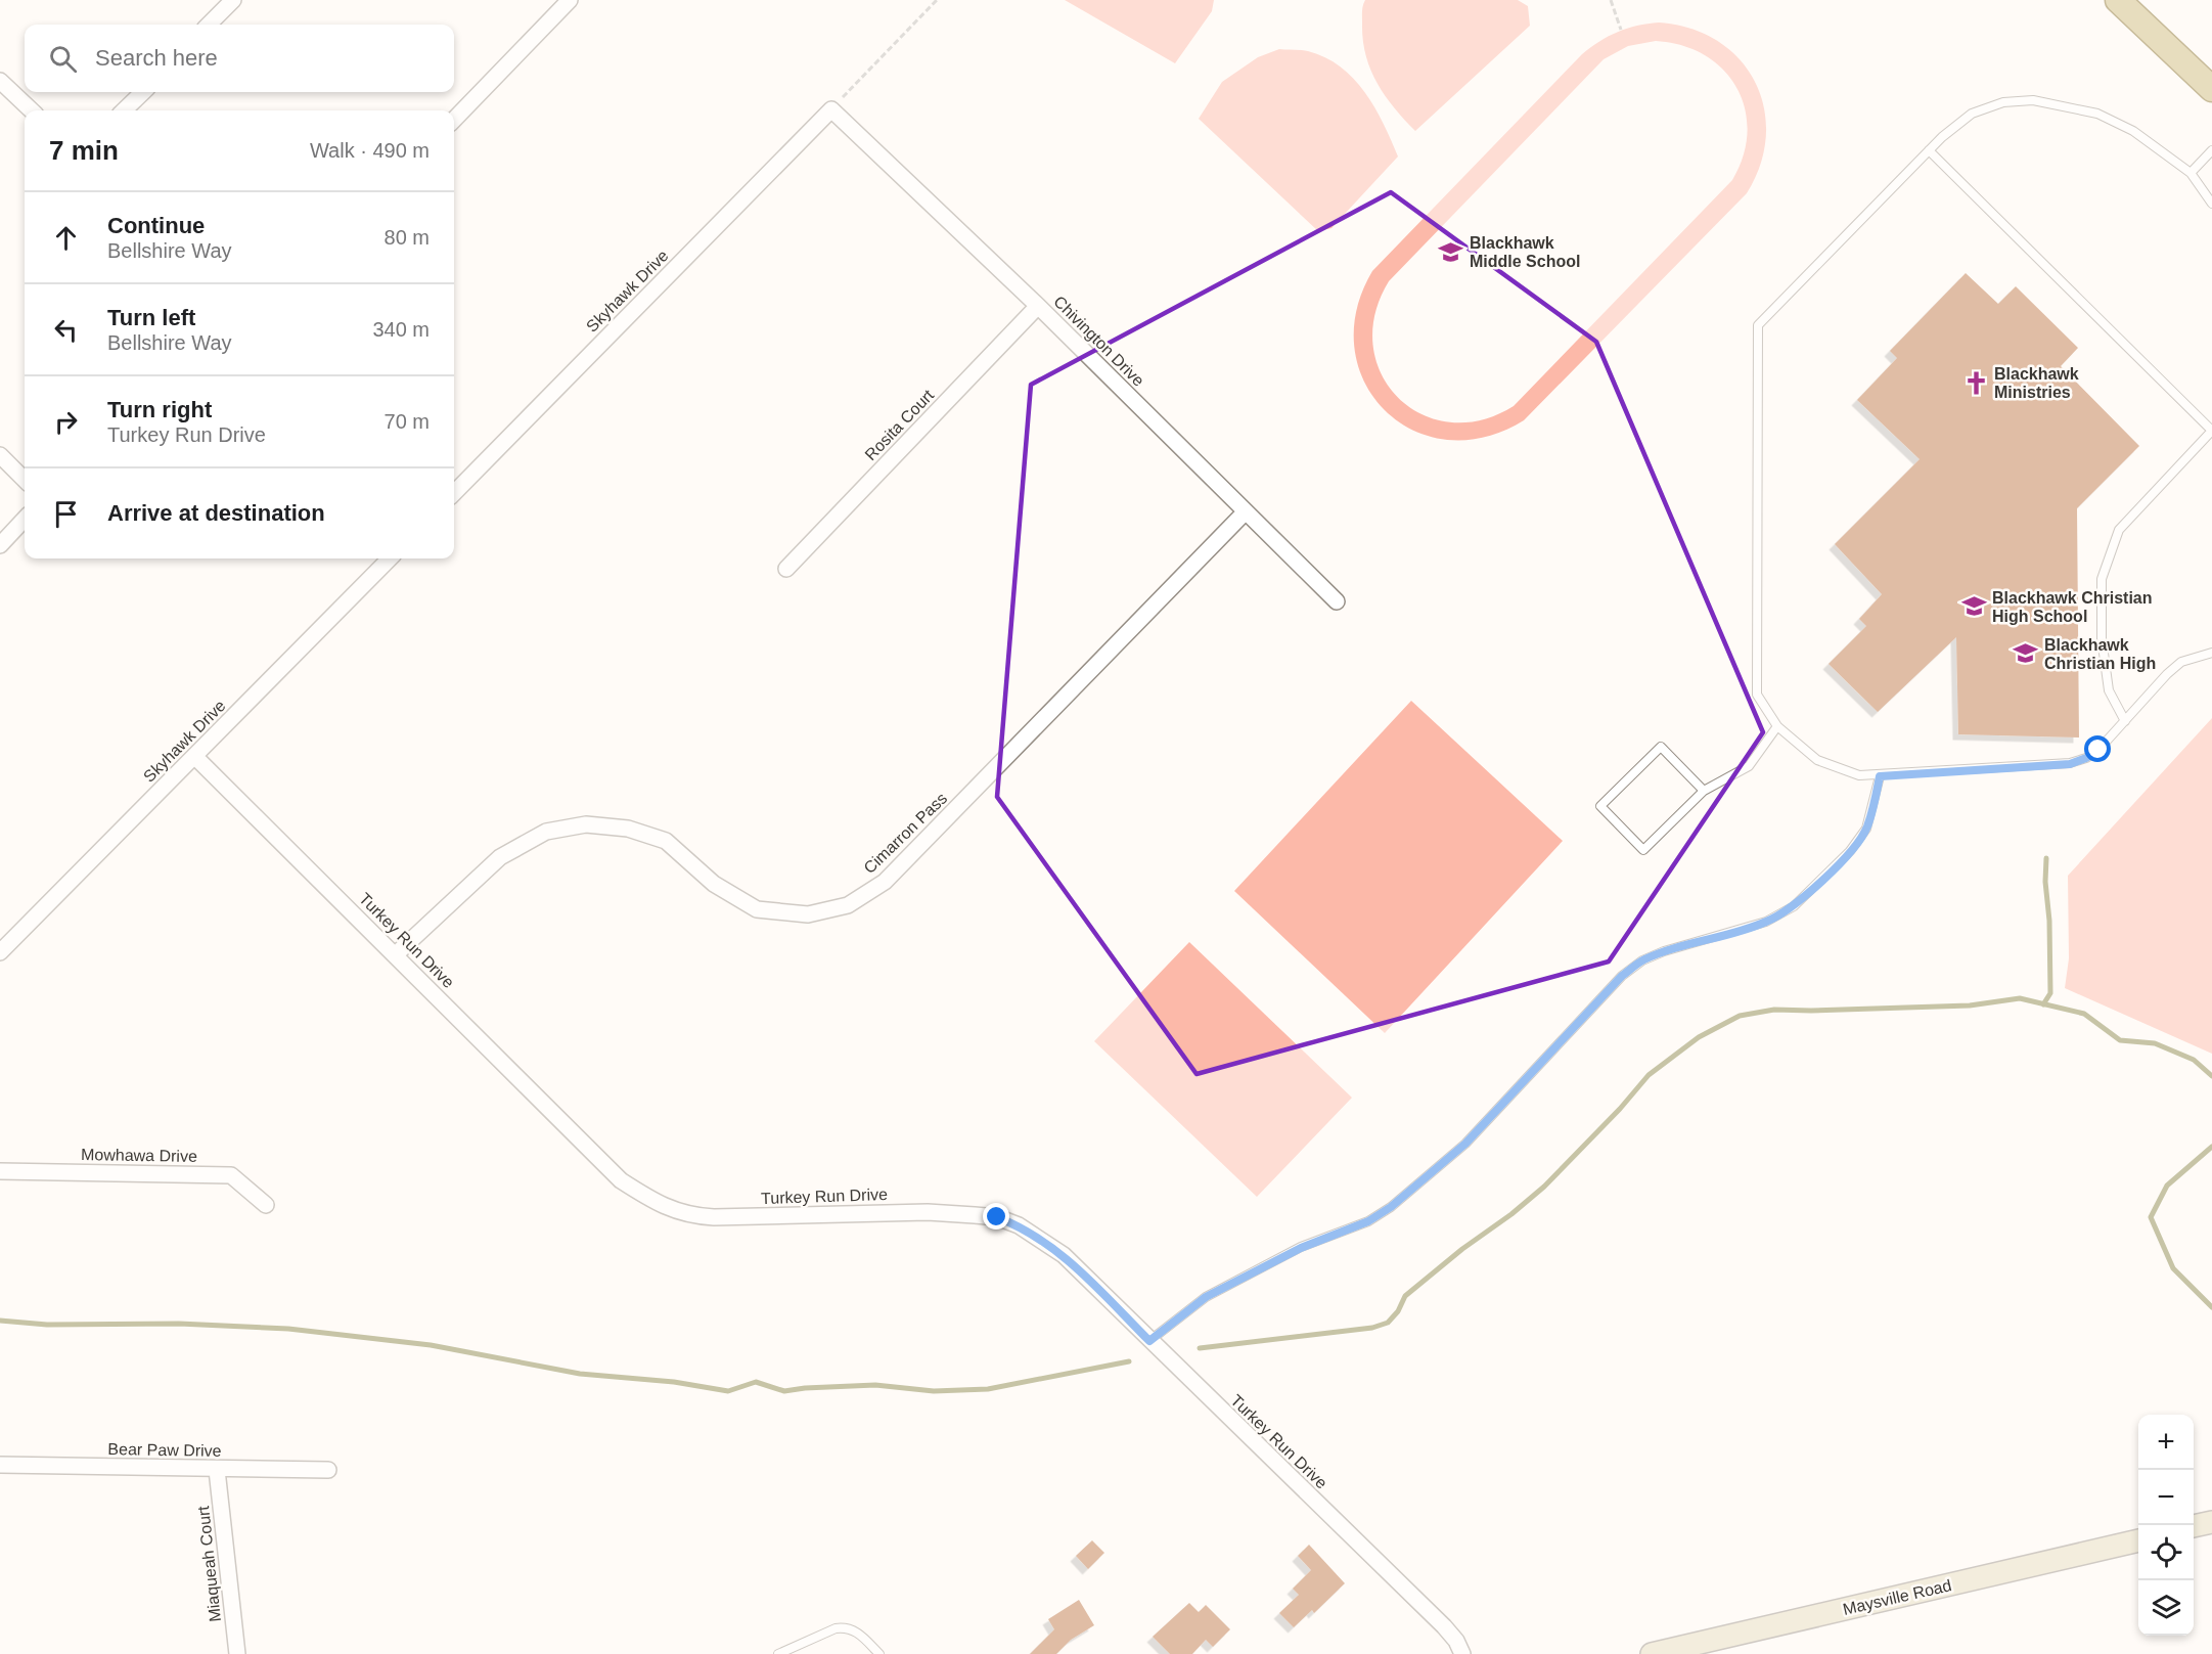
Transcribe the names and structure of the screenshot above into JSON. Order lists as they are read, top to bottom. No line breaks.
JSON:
{"streets":{"main road":["Maysville Road"],"street":["Skyhawk Drive","Chivington Drive","Rosita Court","Cimarron Pass","Turkey Run Drive","Mowhawa Drive","Bear Paw Drive","Miaqueah Court"]},"crossings":[["Skyhawk Drive","Chivington Drive"],["Skyhawk Drive","Turkey Run Drive"],["Chivington Drive","Rosita Court"],["Chivington Drive","Cimarron Pass"],["Cimarron Pass","Turkey Run Drive"],["Bear Paw Drive","Miaqueah Court"]],"places":{"school or university":["Blackhawk Middle School","Blackhawk Christian High School","Blackhawk Christian High"],"church":["Blackhawk Ministries"]},"page":{"search":"Search here","heading":["7 min","Walk · 490 m"],"list":[["Continue","Bellshire Way","80 m"],["Turn left","Bellshire Way","340 m"],["Turn right","Turkey Run Drive","70 m"],"Arrive at destination"],"map_buttons":["+","−"]}}
